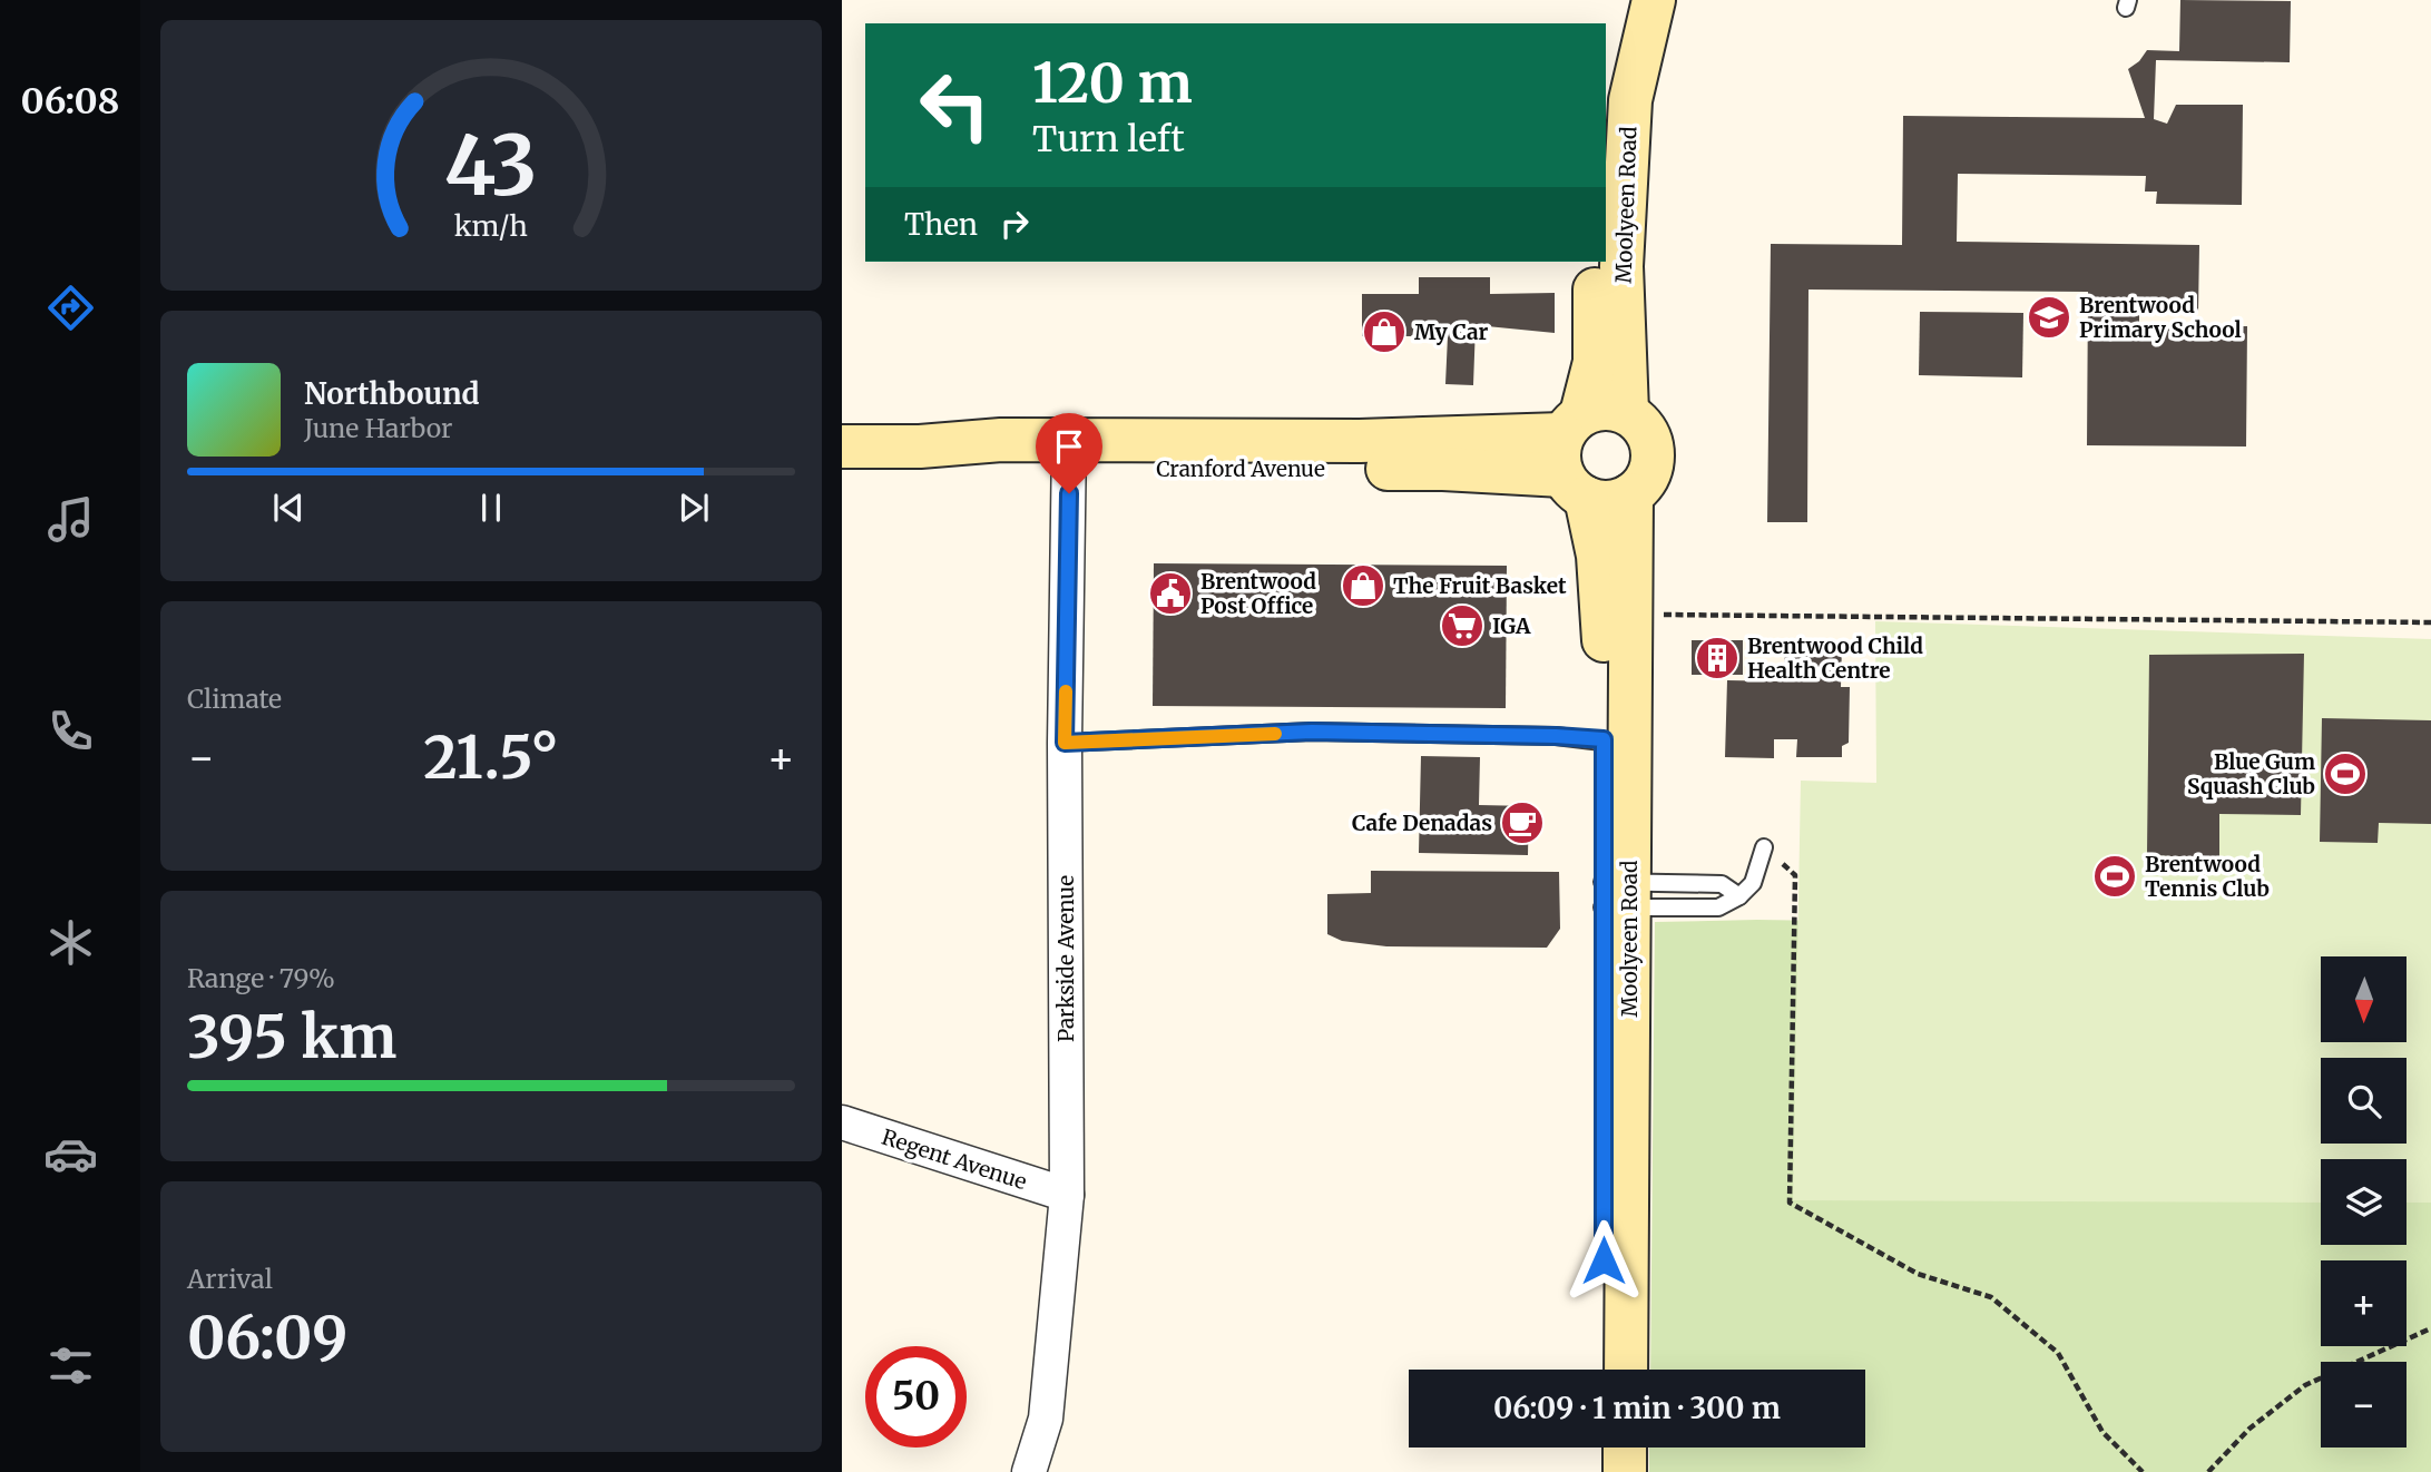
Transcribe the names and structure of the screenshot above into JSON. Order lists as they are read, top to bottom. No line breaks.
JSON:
{"streets":{"main road":["Moolyeen Road","Cranford Avenue"],"street":["Parkside Avenue","Regent Avenue"]},"crossings":[["Moolyeen Road","Cranford Avenue"],["Cranford Avenue","Parkside Avenue"],["Parkside Avenue","Regent Avenue"]],"places":{"school or university":["Brentwood Primary School"],"shop":["My Car","The Fruit Basket"],"public building":["Brentwood Post Office"],"supermarket":["IGA"],"building":["Brentwood Child Health Centre"],"sports":["Blue Gum Squash Club","Brentwood Tennis Club"],"cafe":["Cafe Denadas"]},"north":"bottom","page":{"tabs":"06:08","turn":["120 m","Turn left"],"then":"Then","song":["Northbound","June Harbor"],"tile":["Climate",["Range · 79%","395 km"],["Arrival","06:09"]],"heat":["−","21.5°","+"],"map_buttons":["+","−"],"limit":"50","trip":"06:09 · 1 min · 300 m","gauge":["43","km/h"]}}
